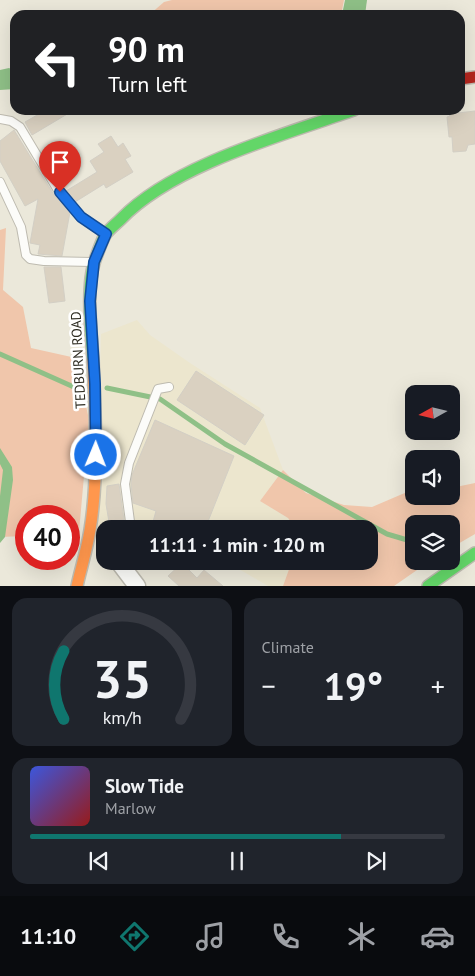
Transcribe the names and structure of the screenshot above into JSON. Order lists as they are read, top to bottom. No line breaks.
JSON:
{"streets":{"main road":["TEDBURN ROAD"]},"north":"left","page":{"turn":["90 m","Turn left"],"limit":"40","trip":"11:11 · 1 min · 120 m","tile":"Climate","heat":["−","19°","+"],"song":["Slow Tide","Marlow"],"tabs":"11:10","gauge":["35","km/h"]}}
